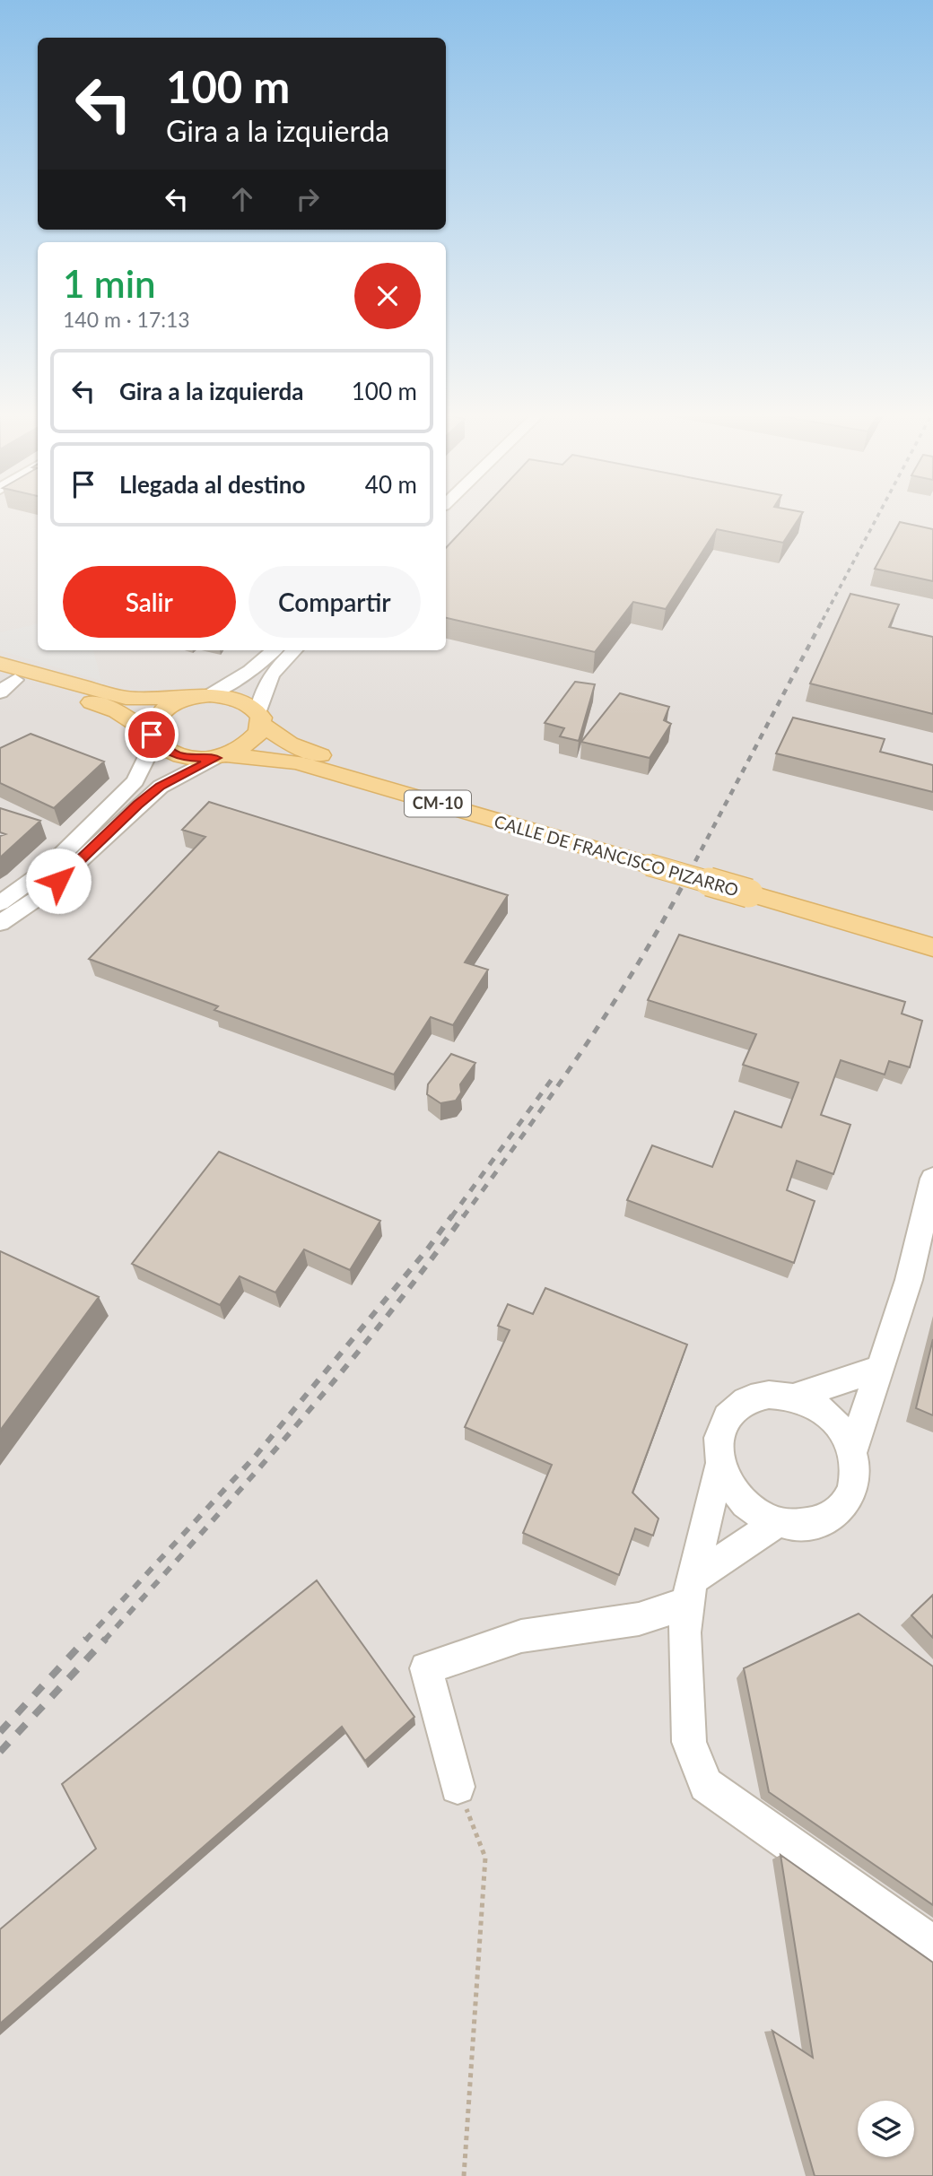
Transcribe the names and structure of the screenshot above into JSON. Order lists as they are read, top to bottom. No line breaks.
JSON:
{"streets":{"main road":["CM-10","CALLE DE FRANCISCO PIZARRO"]},"crossings":[["CM-10","CALLE DE FRANCISCO PIZARRO"]],"page":{"turn":["100 m","Gira a la izquierda"],"heading":["1 min","140 m · 17:13"],"list":[{"name":"Gira a la izquierda","value":"100 m"},{"name":"Llegada al destino","value":"40 m"}],"buttons":["Salir","Compartir"]}}
